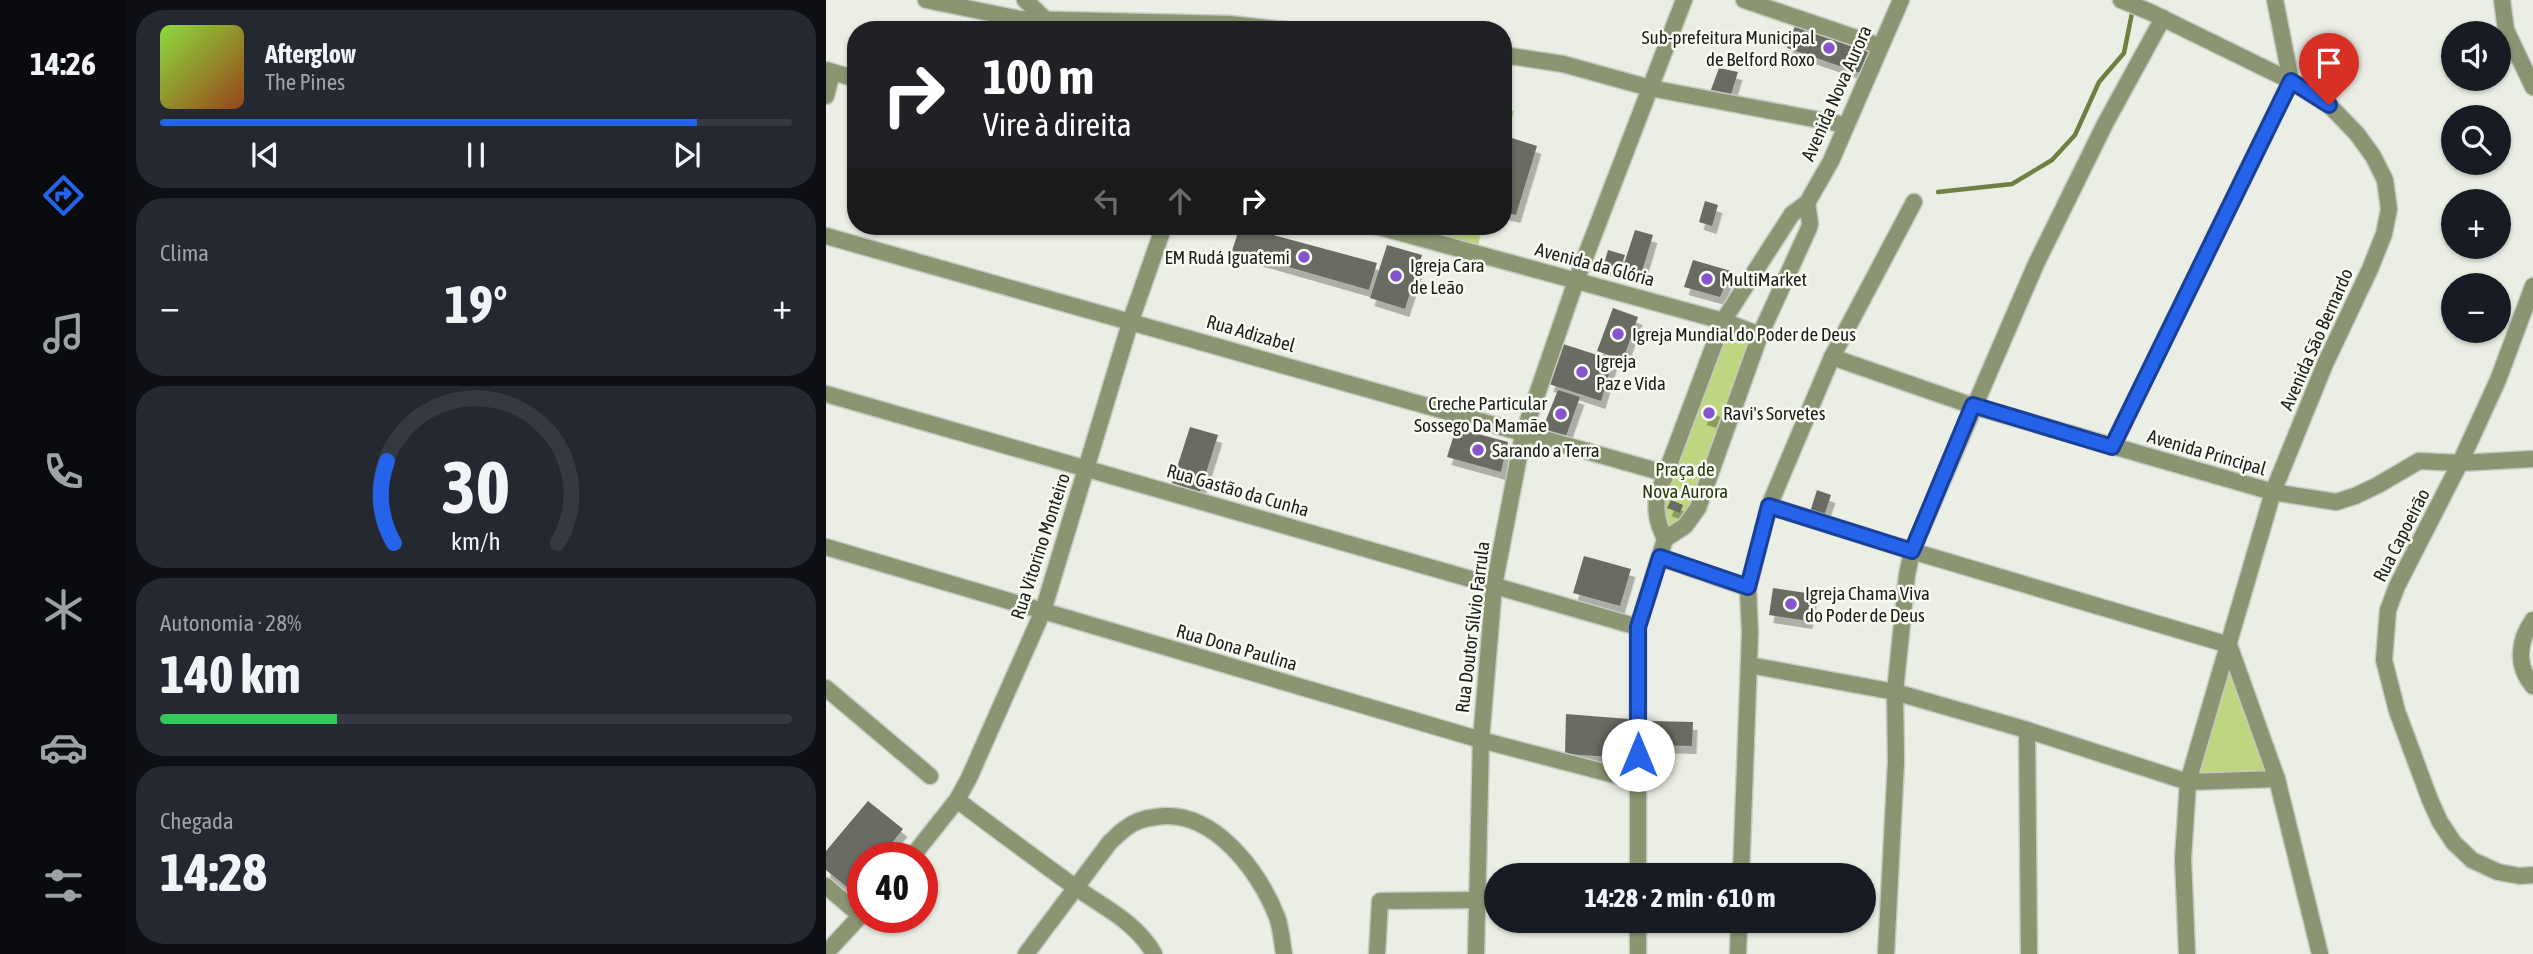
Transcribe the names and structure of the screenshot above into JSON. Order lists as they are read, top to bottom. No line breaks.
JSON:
{"streets":{"street":["Avenida Nova Aurora","Avenida da Glória","Rua Adizabel","Avenida São Bernardo","Avenida Principal","Rua Gastão da Cunha","Rua Capoeirão","Rua Vitorino Monteiro","Rua Doutor Sílvio Farrula","Rua Dona Paulina"]},"crossings":[["Avenida Nova Aurora","Avenida da Glória"],["Avenida Nova Aurora","Rua Adizabel"],["Avenida da Glória","Rua Doutor Sílvio Farrula"],["Rua Adizabel","Rua Vitorino Monteiro"],["Rua Adizabel","Rua Doutor Sílvio Farrula"],["Avenida São Bernardo","Avenida Principal"],["Avenida Principal","Rua Capoeirão"],["Rua Gastão da Cunha","Rua Vitorino Monteiro"],["Rua Gastão da Cunha","Rua Doutor Sílvio Farrula"],["Rua Vitorino Monteiro","Rua Dona Paulina"],["Rua Doutor Sílvio Farrula","Rua Dona Paulina"]],"parks":["Praça de Nova Aurora"],"places":["Sub-prefeitura Municipal de Belford Roxo","EM Rudá Iguatemi","Igreja Cara de Leão","MultiMarket","Igreja Mundial do Poder de Deus","Igreja Paz e Vida","Ravi's Sorvetes","Creche Particular Sossego Da Mamãe","Sarando a Terra","Igreja Chama Viva do Poder de Deus"],"page":{"tabs":"14:26","map_buttons":["+","−"],"turn":["100 m","Vire à direita"],"song":["Afterglow","The Pines"],"tile":["Clima",["Autonomia · 28%","140 km"],["Chegada","14:28"]],"heat":["−","19°","+"],"limit":"40","trip":"14:28 · 2 min · 610 m","gauge":["30","km/h"]}}
